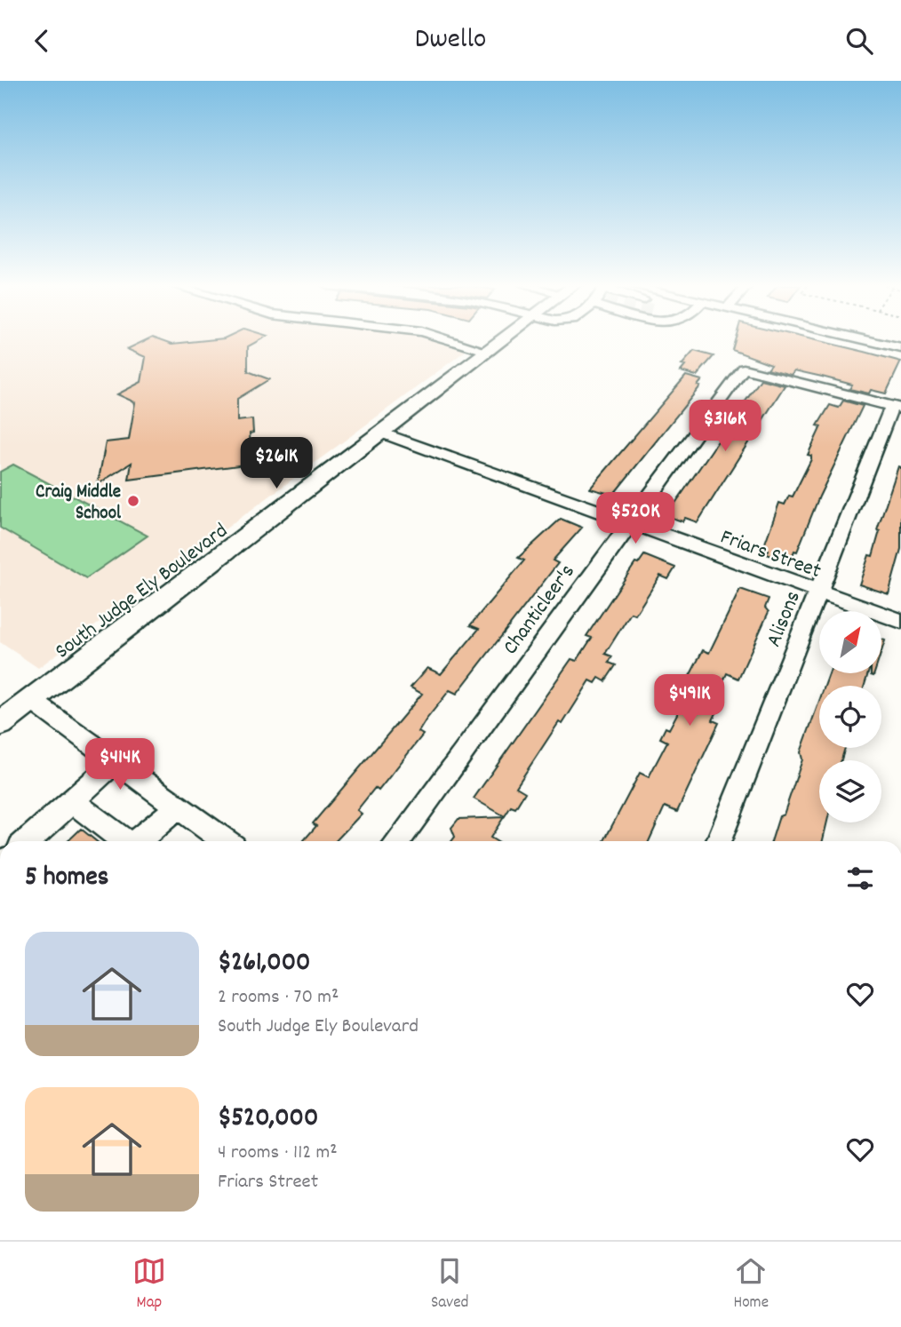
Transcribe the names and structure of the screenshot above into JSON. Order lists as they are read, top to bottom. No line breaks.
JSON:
{"streets":{"main road":["South Judge Ely Boulevard"],"street":["Friars Street","Chanticleer's","Alisons"]},"crossings":[["Friars Street","South Judge Ely Boulevard"],["Friars Street","Chanticleer's"],["Friars Street","Alisons"],["Chanticleer's","Alisons"]],"places":["Craig Middle School"],"north":"top right","page":{"header":"Dwello","price":["$316K","$261K","$520K","$491K","$414K"],"heading":"5 homes","list":[{"name":"$261,000","note":"2 rooms · 70 m² · South Judge Ely Boulevard"},{"name":"$520,000","note":"4 rooms · 112 m² · Friars Street"}],"tabs":["Map","Saved","Home"]}}
